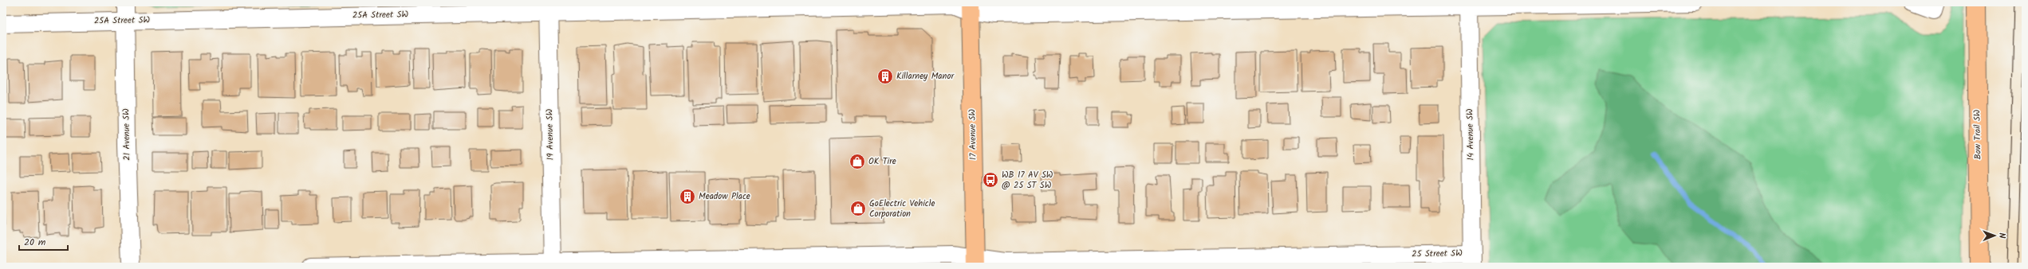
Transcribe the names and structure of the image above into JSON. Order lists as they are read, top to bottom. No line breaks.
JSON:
{"streets":{"main road":["17 Avenue SW","Bow Trail SW"],"street":["25A Street SW","21 Avenue SW","19 Avenue SW","14 Avenue SW","25 Street SW"]},"crossings":[["25A Street SW","21 Avenue SW"],["25A Street SW","19 Avenue SW"],["25A Street SW","17 Avenue SW"],["25A Street SW","14 Avenue SW"],["19 Avenue SW","25 Street SW"],["17 Avenue SW","25 Street SW"],["14 Avenue SW","25 Street SW"]],"places":{"building":["Killarney Manor","Meadow Place"],"shop":["OK Tire","GoElectric Vehicle Corporation"],"bus stop":["WB 17 AV SW @ 25 ST SW"]},"scale_bar":"20 m","north":"right"}
